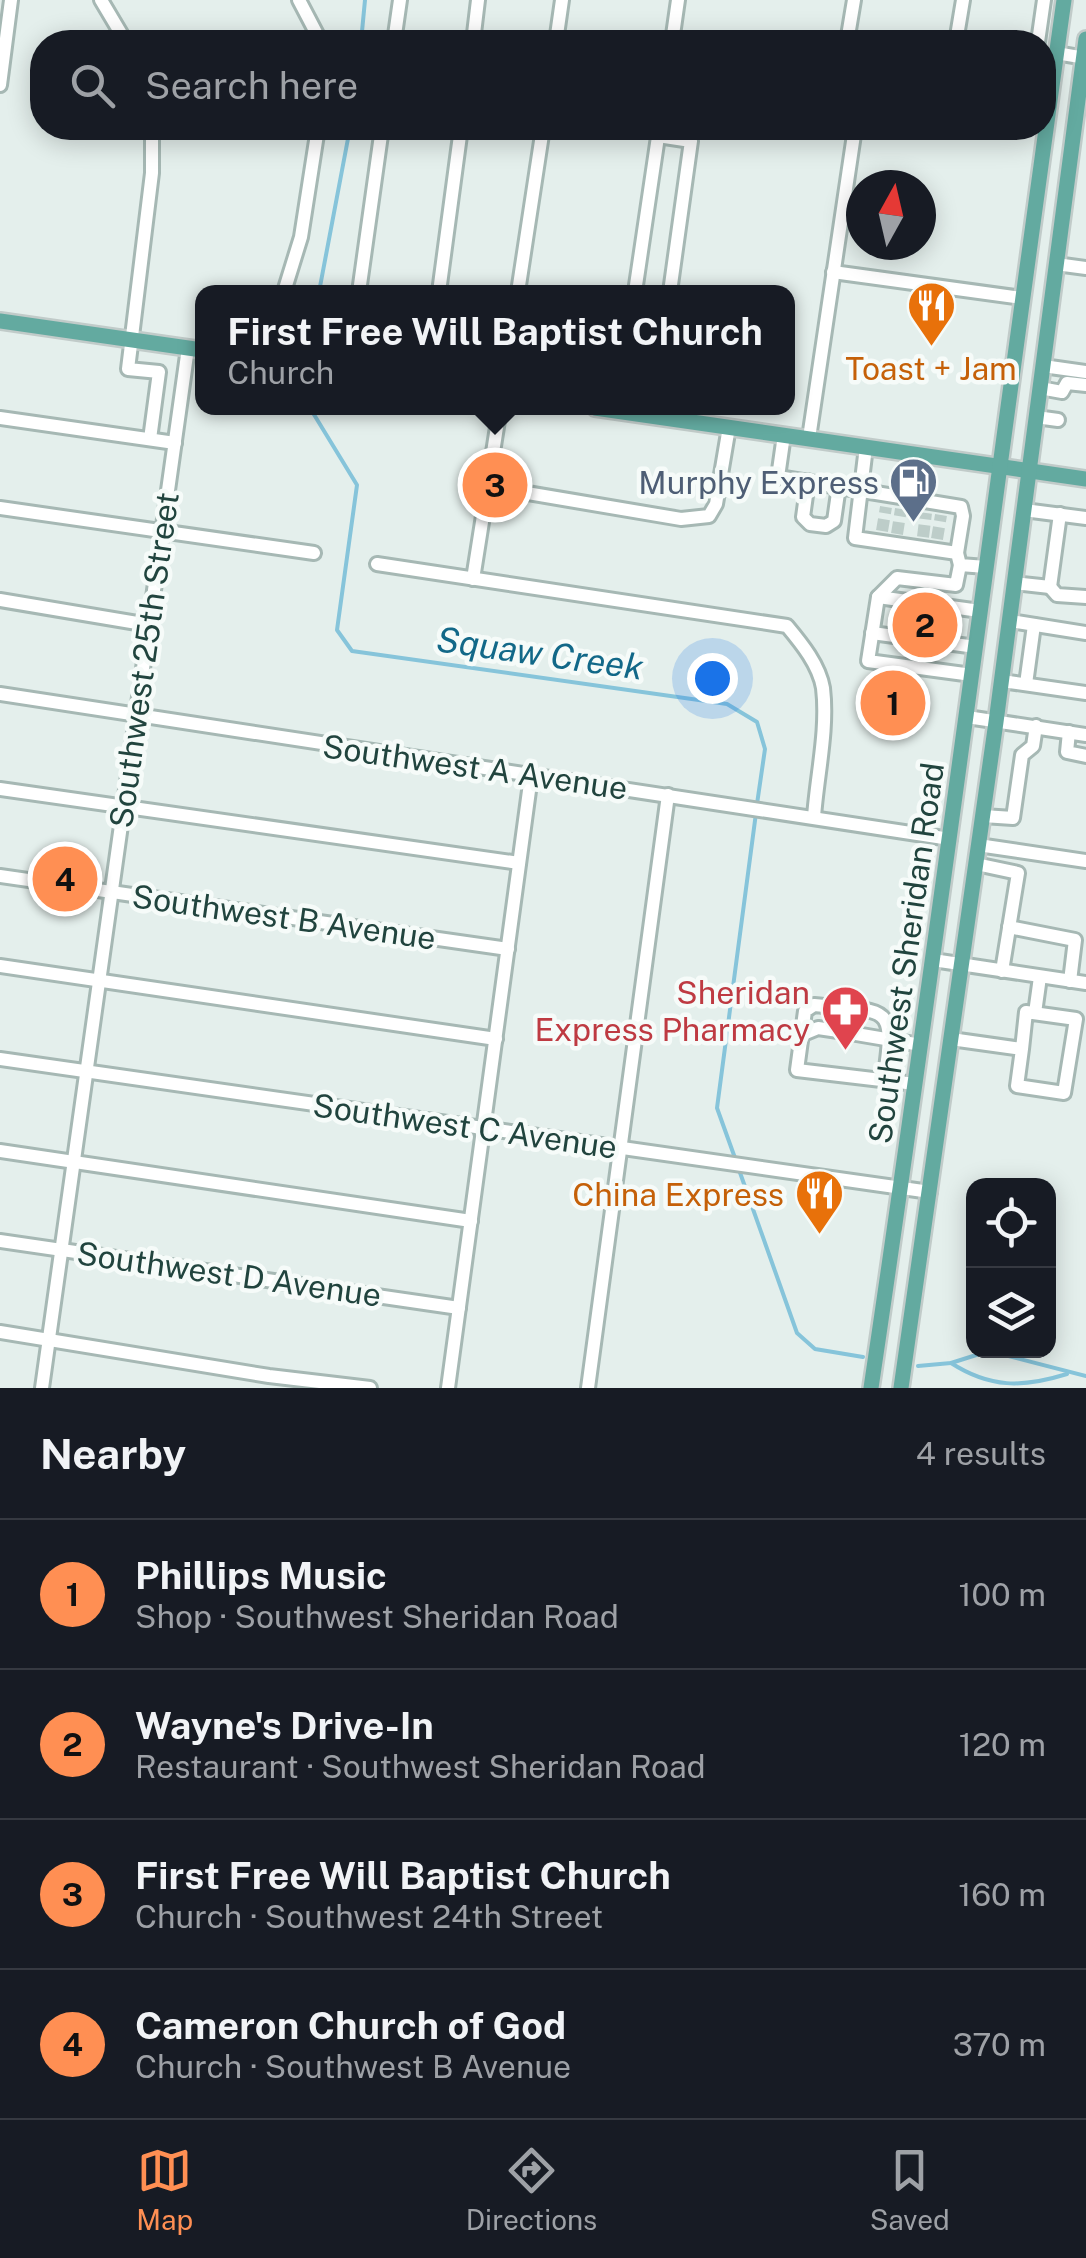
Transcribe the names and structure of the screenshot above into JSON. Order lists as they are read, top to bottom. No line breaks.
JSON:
{"streets":{"main road":["Southwest Sheridan Road"],"street":["Southwest 25th Street","Southwest A Avenue","Southwest B Avenue","Southwest C Avenue","Southwest D Avenue"]},"crossings":[["Southwest 25th Street","Southwest A Avenue"],["Southwest 25th Street","Southwest B Avenue"],["Southwest 25th Street","Southwest C Avenue"],["Southwest 25th Street","Southwest D Avenue"],["Southwest A Avenue","Southwest Sheridan Road"],["Southwest Sheridan Road","Southwest C Avenue"]],"water":["Squaw Creek"],"places":{"restaurant":["Toast + Jam","China Express"],"fuel station":["Murphy Express"],"pharmacy":["Sheridan Express Pharmacy"]},"north":"top","page":{"search":"Search here","popup":["First Free Will Baptist Church","Church"],"pins":["3","2","1","4"],"heading":["Nearby","4 results"],"list":[{"mark":"1","name":"Phillips Music","note":"Shop · Southwest Sheridan Road","value":"100 m"},{"mark":"2","name":"Wayne's Drive-In","note":"Restaurant · Southwest Sheridan Road","value":"120 m"},{"mark":"3","name":"First Free Will Baptist Church","note":"Church · Southwest 24th Street","value":"160 m"},{"mark":"4","name":"Cameron Church of God","note":"Church · Southwest B Avenue","value":"370 m"}],"nav":["Map","Directions","Saved"]}}
